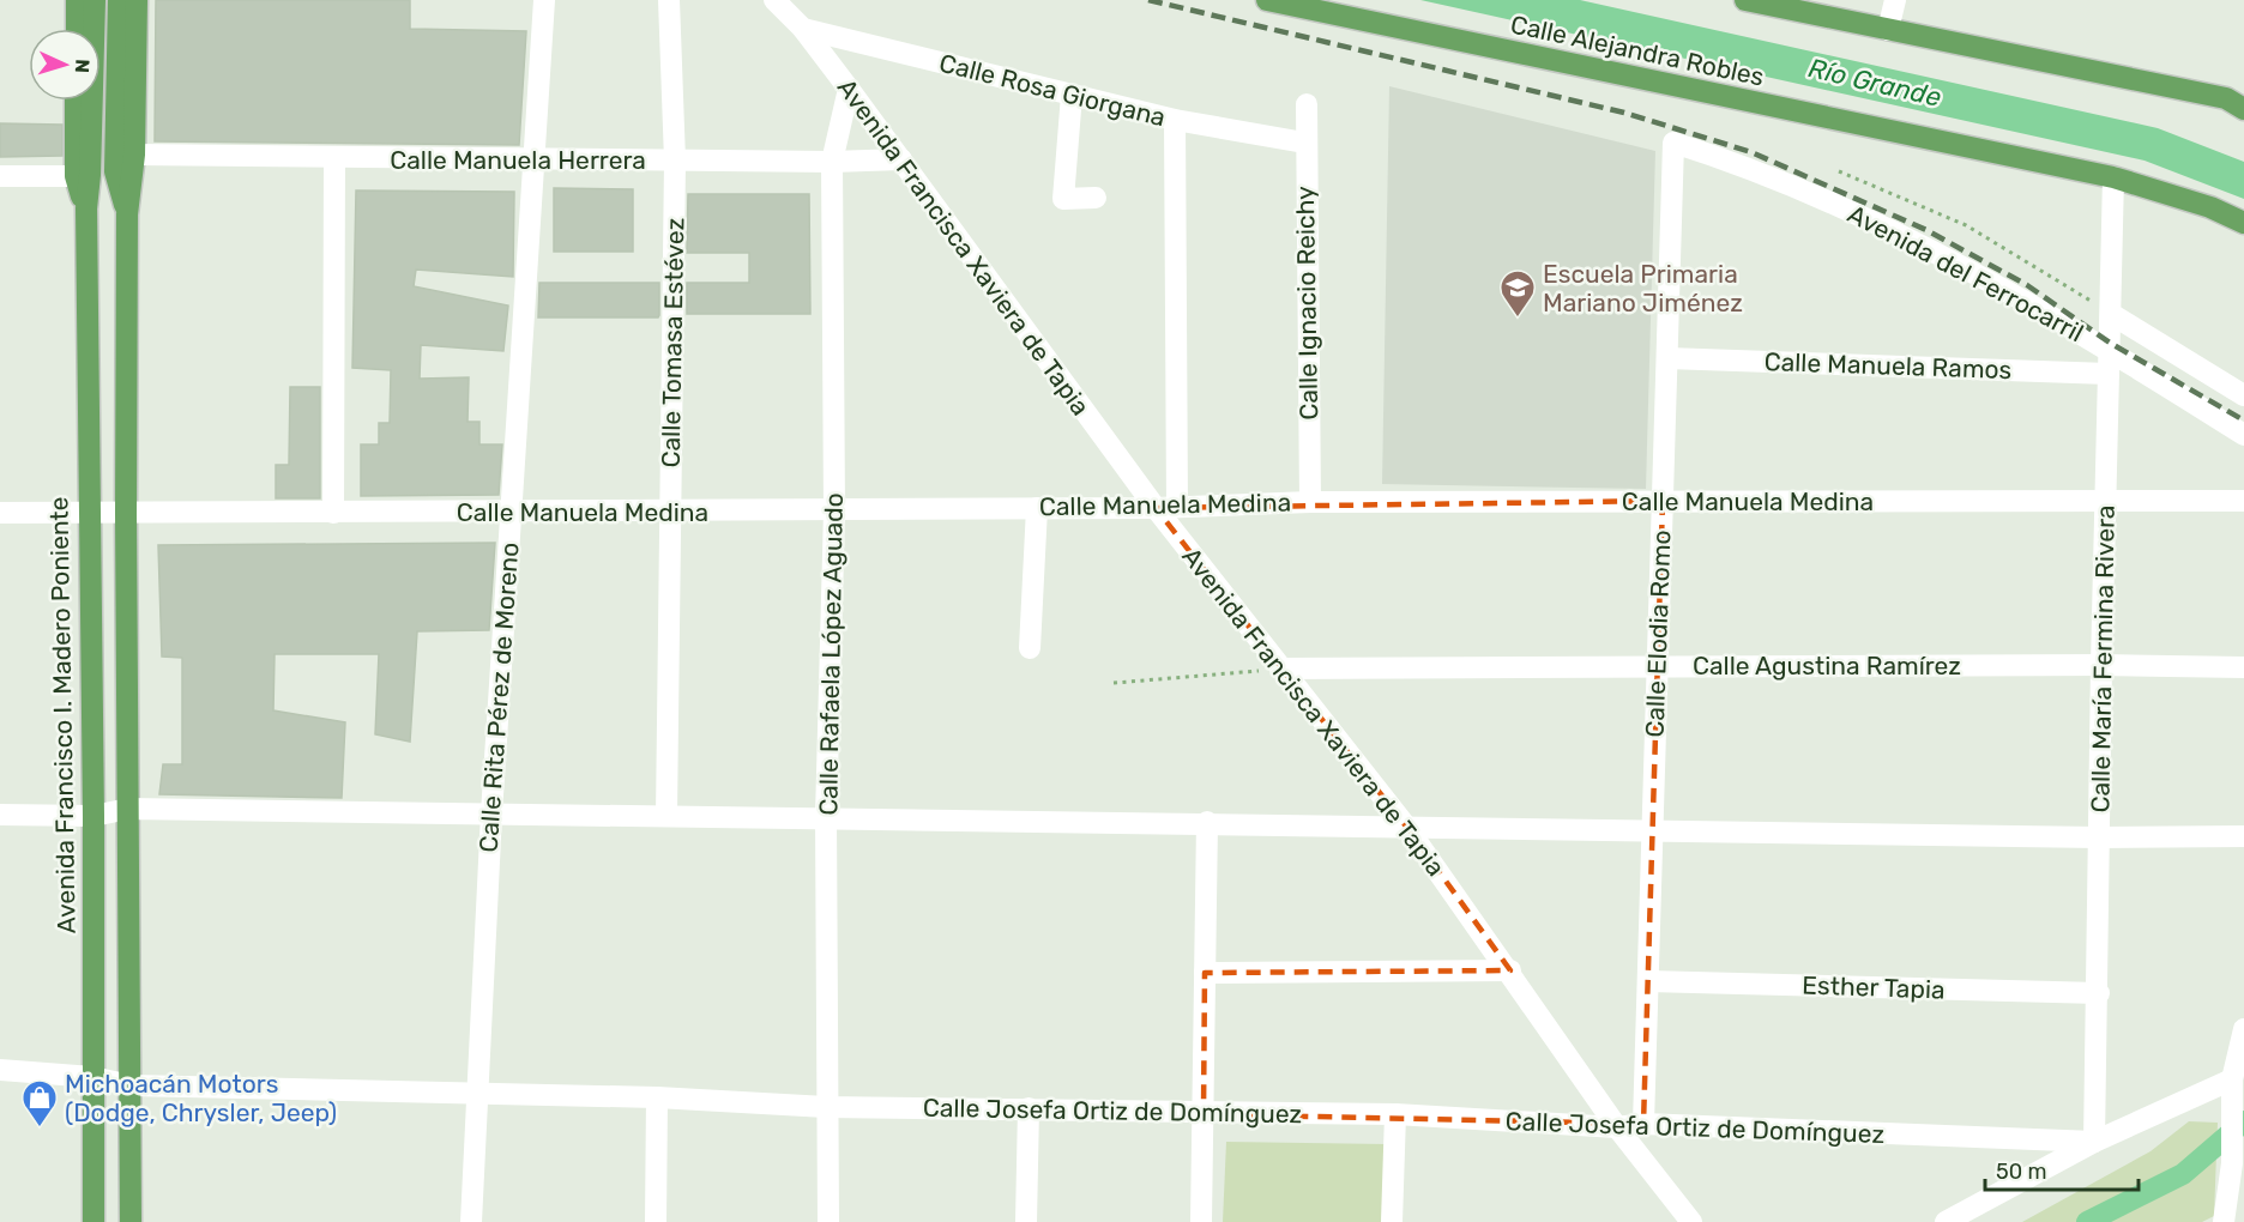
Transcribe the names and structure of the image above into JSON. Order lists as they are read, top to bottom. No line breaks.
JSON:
{"streets":{"main road":["Calle Alejandra Robles","Avenida Francisco I. Madero Poniente"],"street":["Calle Rosa Giorgana","Calle Manuela Herrera","Avenida Francisca Xaviera de Tapia","Avenida del Ferrocarril","Calle Ignacio Reichy","Calle Tomasa Estévez","Calle Manuela Ramos","Calle Manuela Medina","Calle Elodia Romo","Calle Rafaela López Aguado","Calle María Fermina Rivera","Calle Agustina Ramírez","Calle Rita Pérez de Moreno","Esther Tapia","Calle Josefa Ortiz de Domínguez"]},"crossings":[["Calle Alejandra Robles","Calle María Fermina Rivera"],["Calle Rosa Giorgana","Avenida Francisca Xaviera de Tapia"],["Calle Rosa Giorgana","Calle Ignacio Reichy"],["Calle Manuela Herrera","Avenida Francisca Xaviera de Tapia"],["Calle Manuela Herrera","Calle Tomasa Estévez"],["Calle Manuela Herrera","Calle Rafaela López Aguado"],["Calle Manuela Herrera","Calle Rita Pérez de Moreno"],["Avenida Francisca Xaviera de Tapia","Calle Manuela Medina"],["Avenida Francisca Xaviera de Tapia","Calle Rafaela López Aguado"],["Avenida Francisca Xaviera de Tapia","Calle Agustina Ramírez"],["Avenida Francisca Xaviera de Tapia","Calle Josefa Ortiz de Domínguez"],["Avenida del Ferrocarril","Calle Elodia Romo"],["Avenida del Ferrocarril","Calle María Fermina Rivera"],["Calle Ignacio Reichy","Calle Manuela Medina"],["Calle Tomasa Estévez","Calle Manuela Medina"],["Calle Manuela Ramos","Calle Elodia Romo"],["Calle Manuela Ramos","Calle María Fermina Rivera"],["Calle Manuela Medina","Calle Elodia Romo"],["Calle Manuela Medina","Calle Rafaela López Aguado"],["Calle Manuela Medina","Calle María Fermina Rivera"],["Calle Manuela Medina","Calle Rita Pérez de Moreno"],["Calle Manuela Medina","Avenida Francisco I. Madero Poniente"],["Calle Elodia Romo","Calle Agustina Ramírez"],["Calle Elodia Romo","Esther Tapia"],["Calle Elodia Romo","Calle Josefa Ortiz de Domínguez"],["Calle Rafaela López Aguado","Calle Josefa Ortiz de Domínguez"],["Calle María Fermina Rivera","Calle Agustina Ramírez"],["Calle María Fermina Rivera","Esther Tapia"],["Calle María Fermina Rivera","Calle Josefa Ortiz de Domínguez"],["Calle Rita Pérez de Moreno","Calle Josefa Ortiz de Domínguez"],["Avenida Francisco I. Madero Poniente","Calle Josefa Ortiz de Domínguez"]],"water":["Río Grande"],"places":{"school or university":["Escuela Primaria Mariano Jiménez"],"shop":["Michoacán Motors (Dodge, Chrysler, Jeep)"]},"scale_bar":"50 m","north":"right"}
